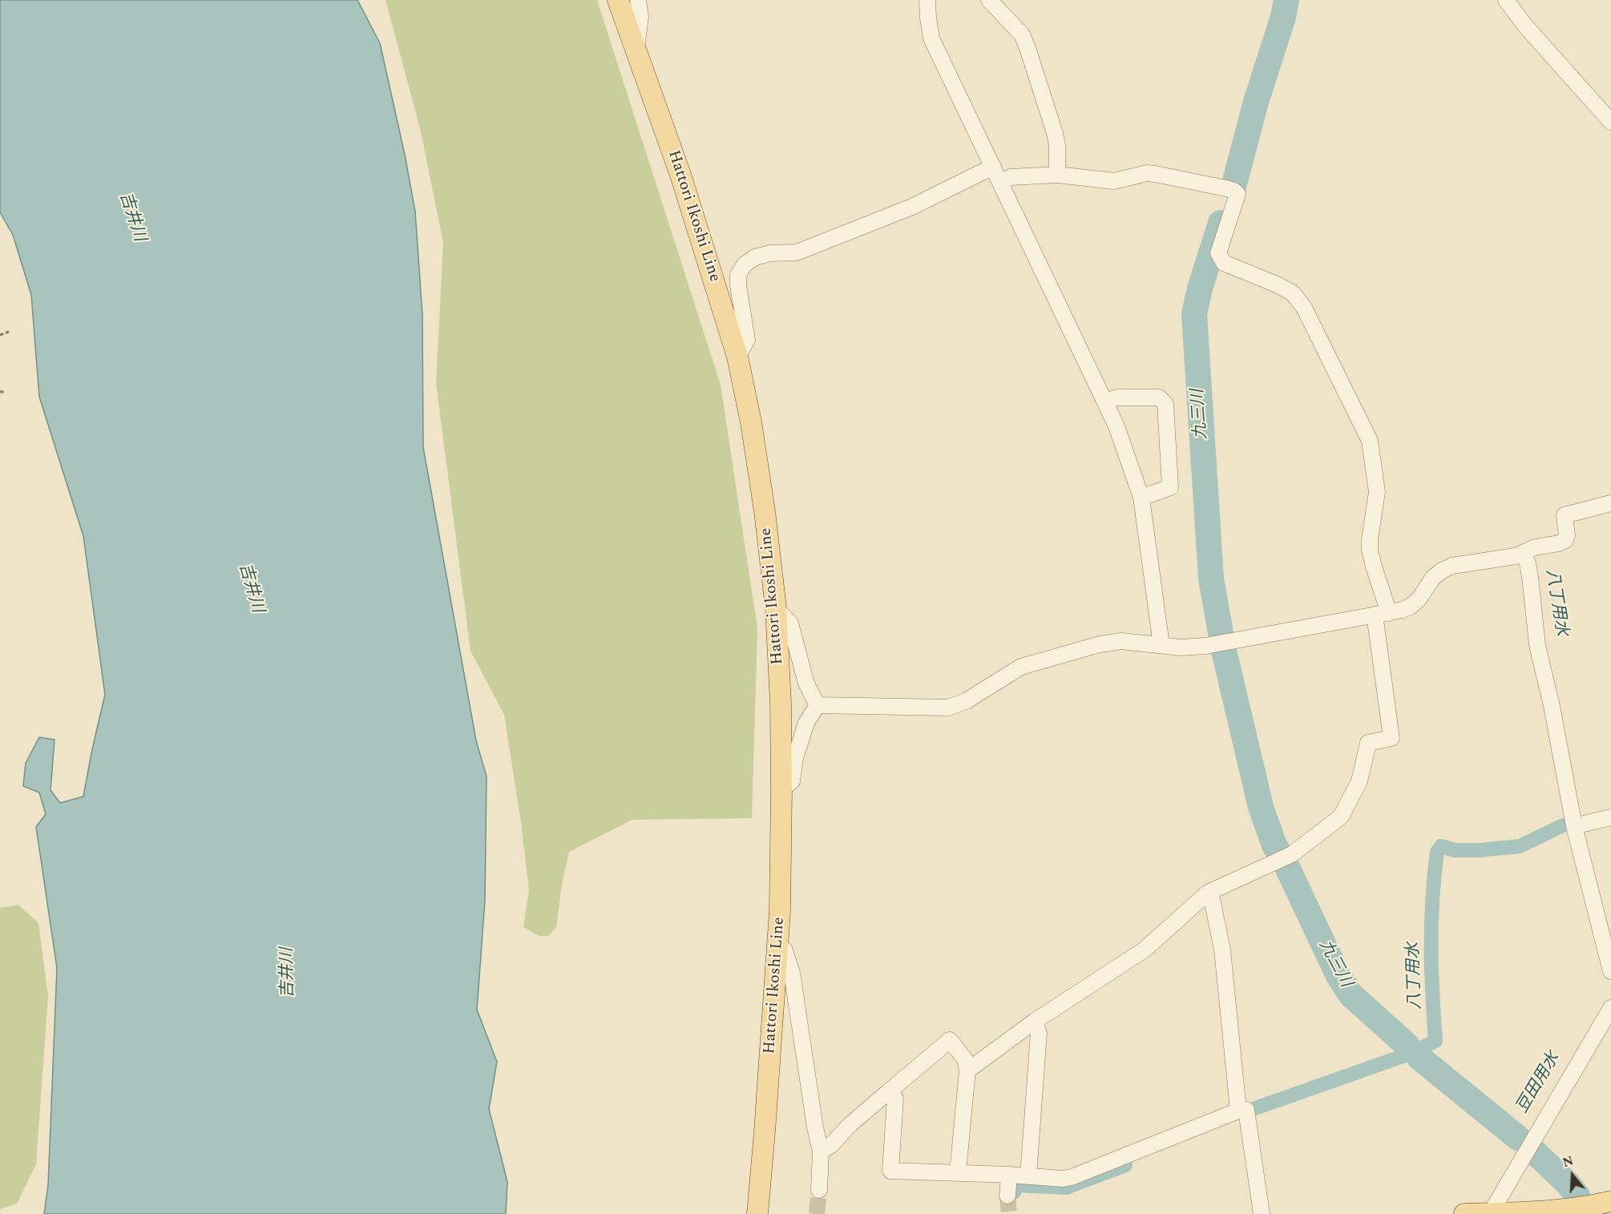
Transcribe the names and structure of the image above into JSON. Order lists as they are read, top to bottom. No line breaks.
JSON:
{"streets":{"main road":["Hattori Ikoshi Line"]},"water":["吉井川","九三川","八丁用水","豆田用水"],"north":"top"}
